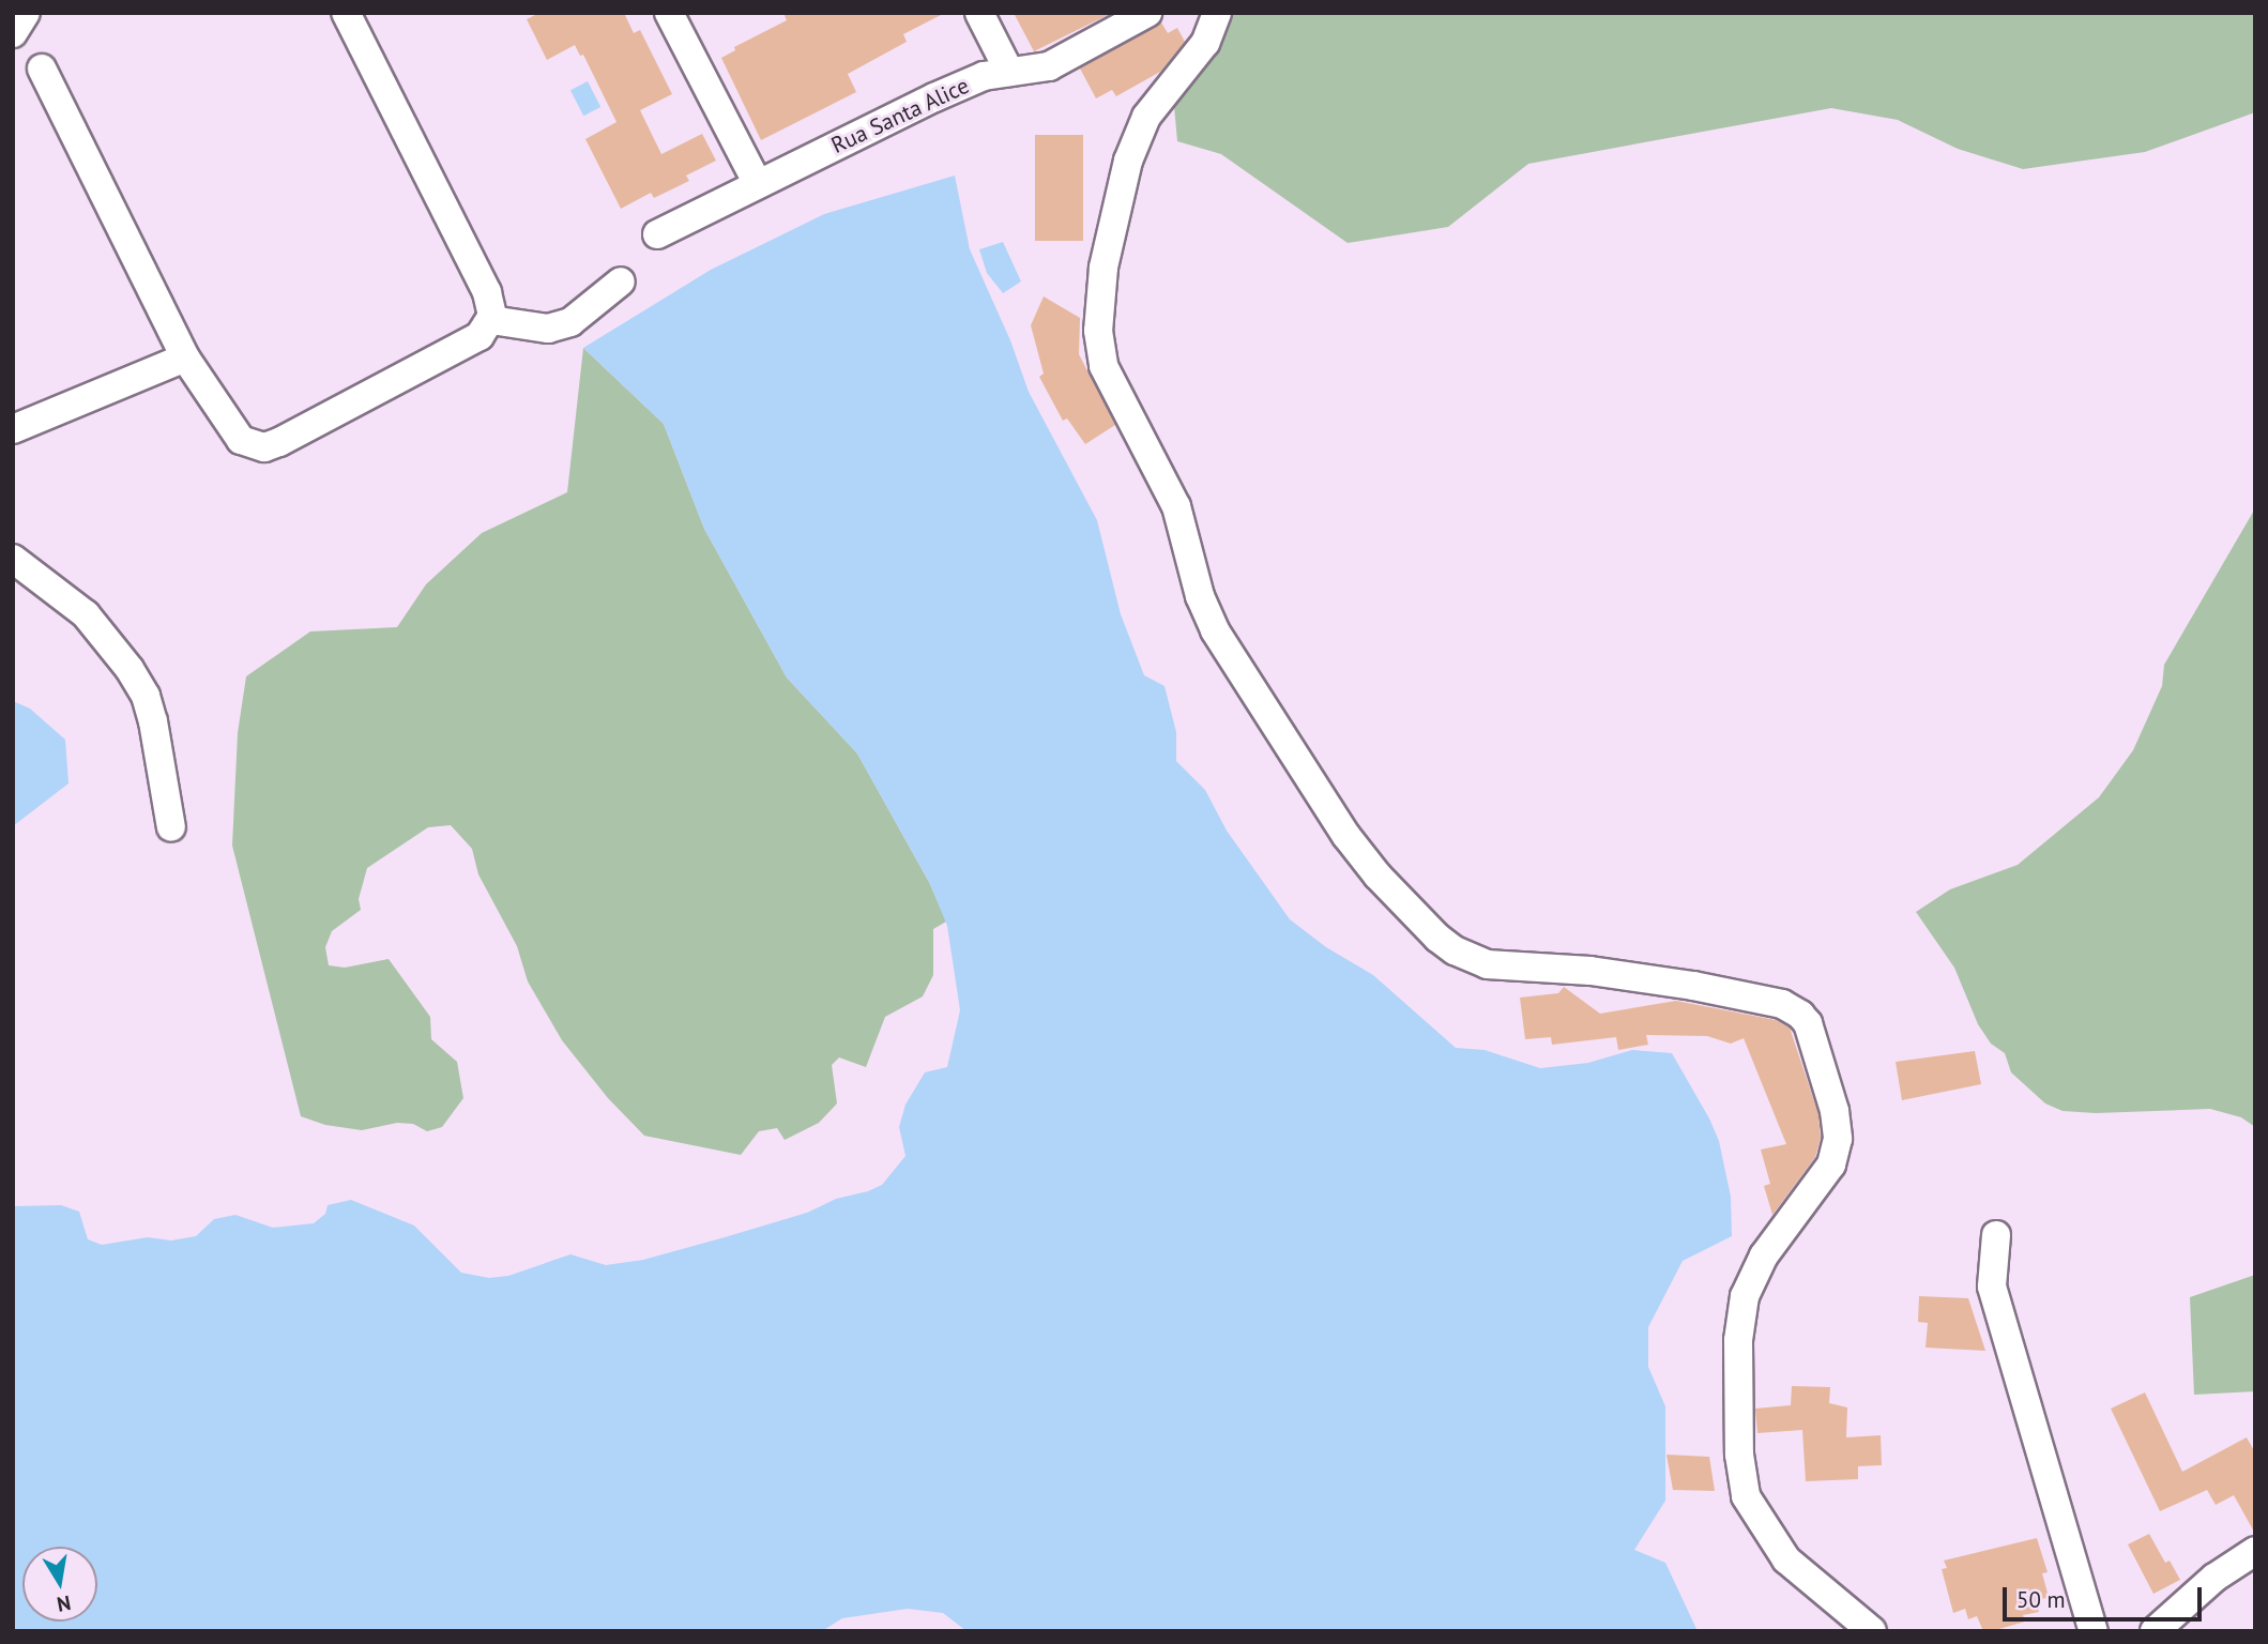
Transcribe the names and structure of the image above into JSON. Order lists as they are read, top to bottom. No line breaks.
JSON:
{"streets":{"street":["Rua Santa Alice"]},"scale_bar":"50 m","north":"bottom"}
